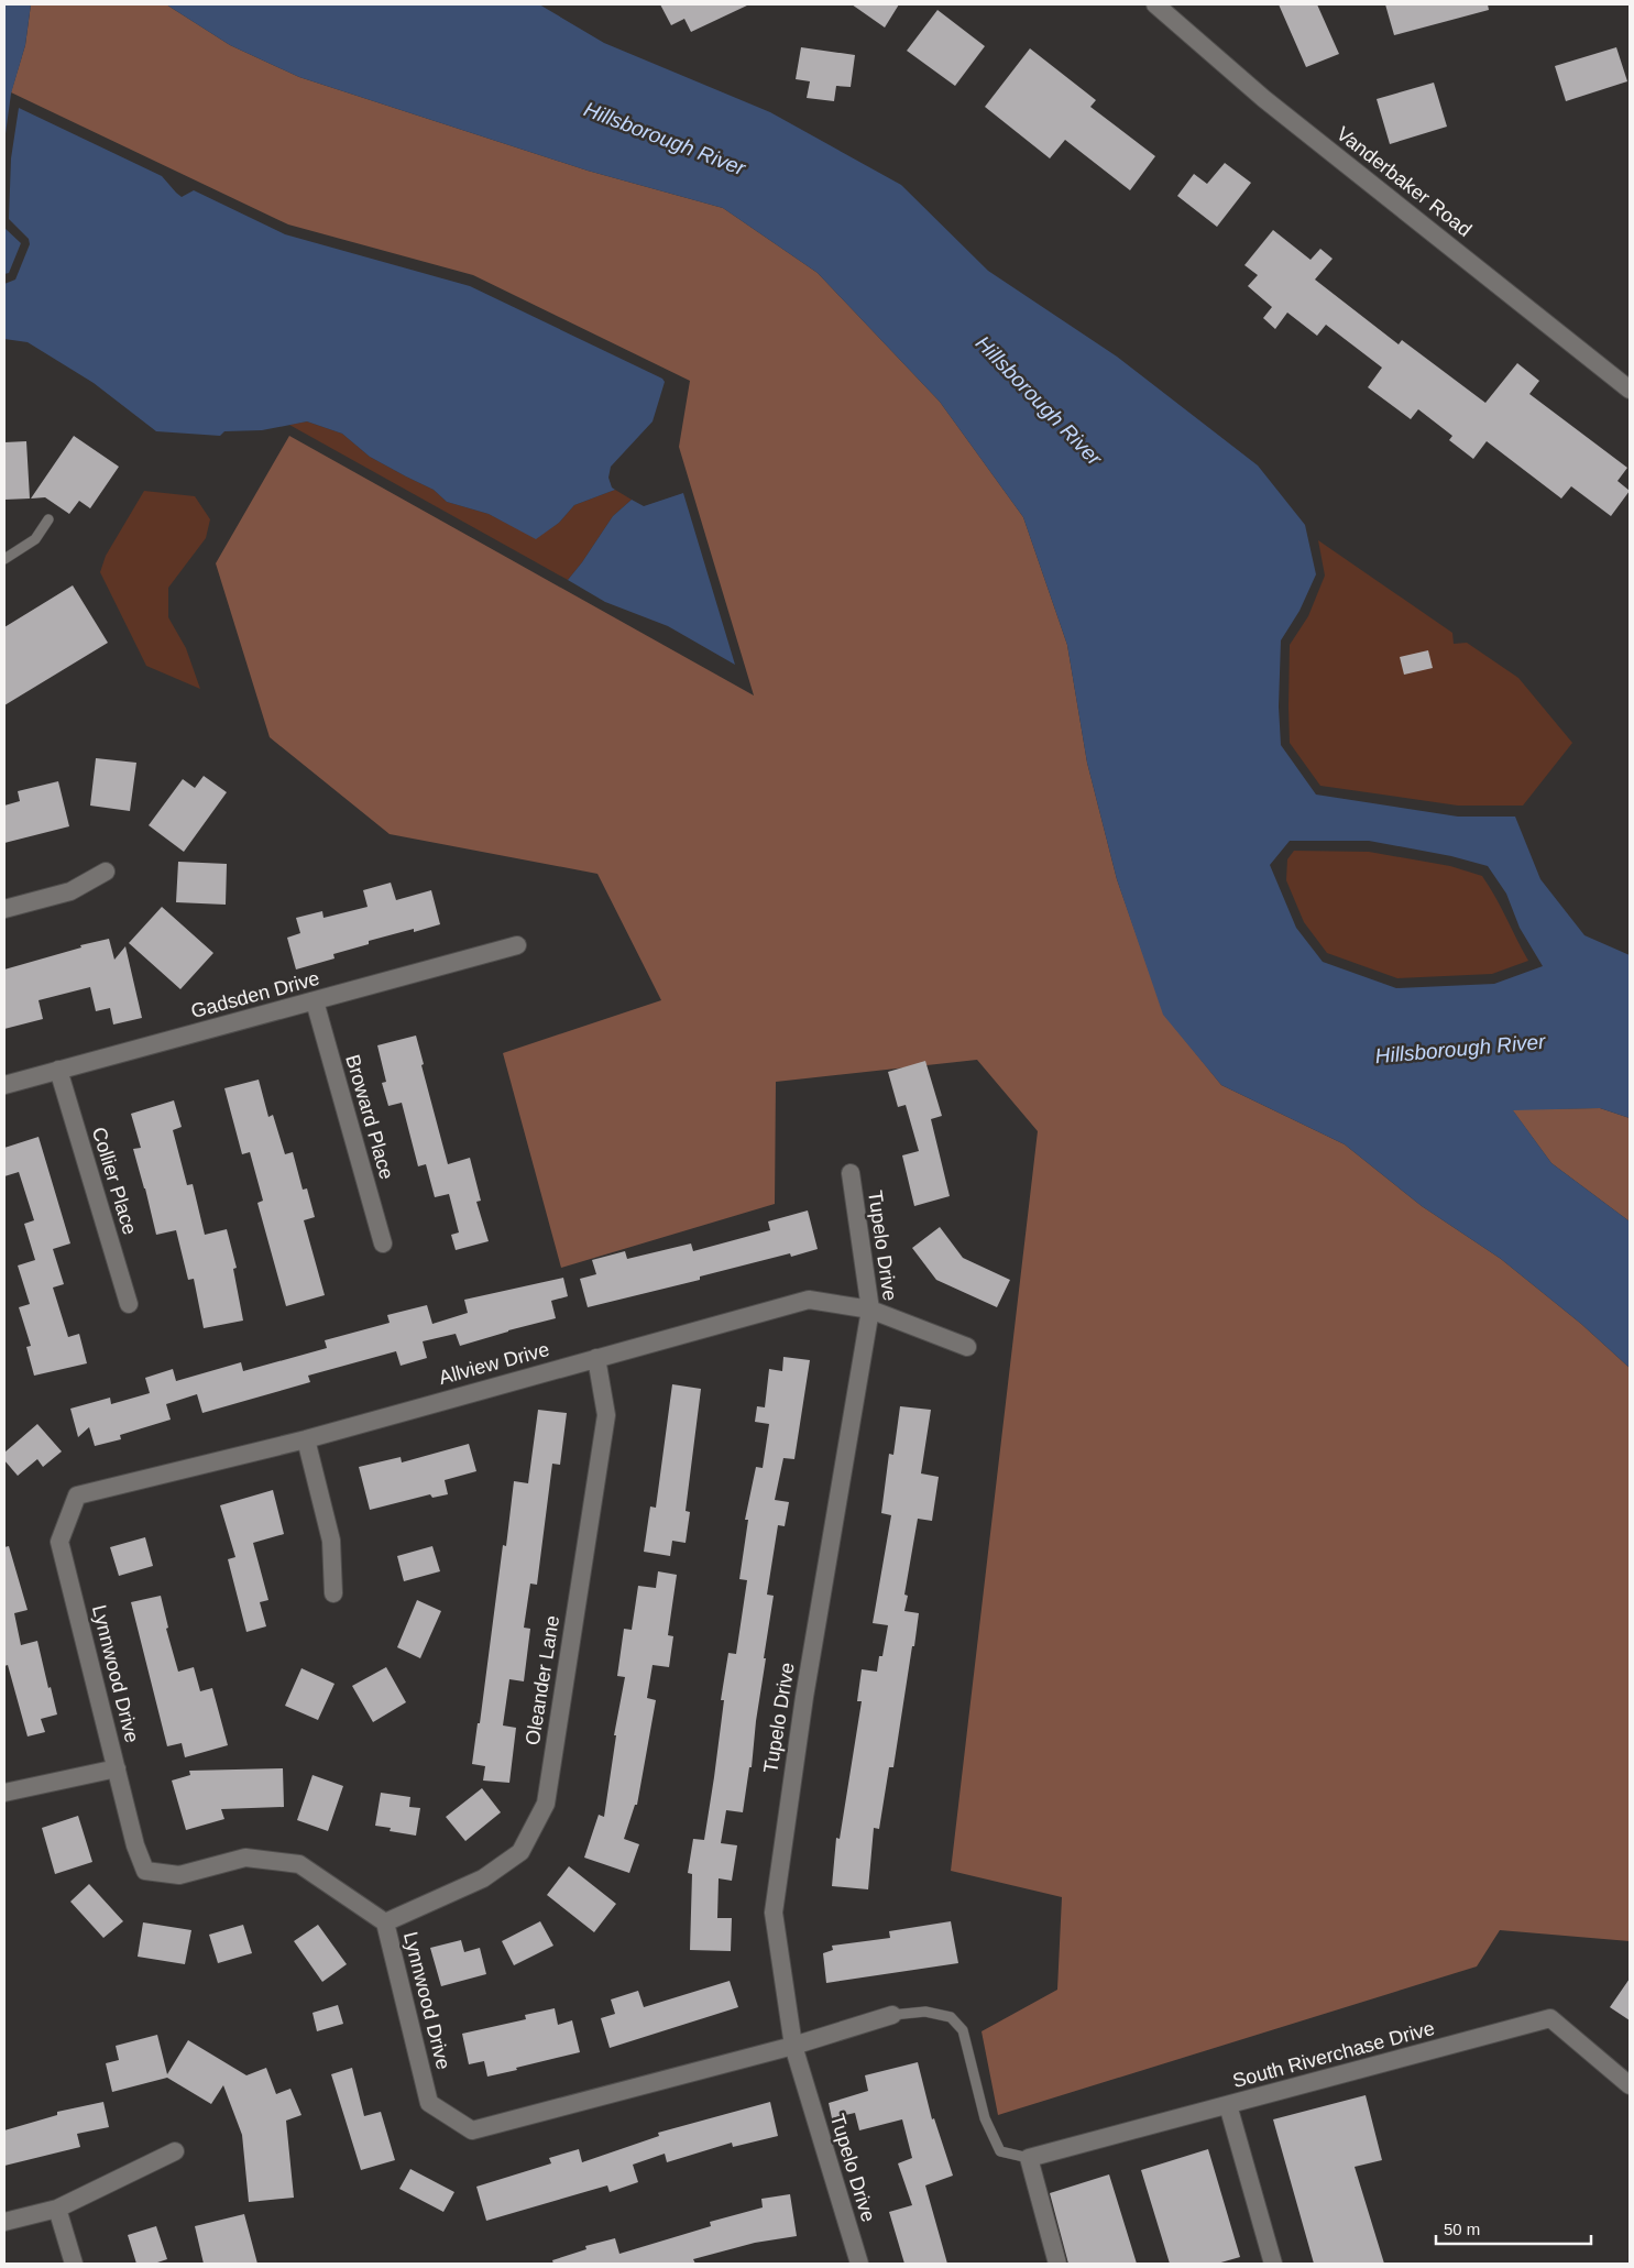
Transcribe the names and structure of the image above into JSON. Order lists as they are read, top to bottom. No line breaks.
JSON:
{"streets":{"street":["Vanderbaker Road","Gadsden Drive","Broward Place","Collier Place","Tupelo Drive","Allview Drive","Lynnwood Drive","Oleander Lane","South Riverchase Drive"]},"crossings":[["Gadsden Drive","Broward Place"],["Gadsden Drive","Collier Place"],["Tupelo Drive","Allview Drive"],["Tupelo Drive","Lynnwood Drive"],["Allview Drive","Lynnwood Drive"],["Allview Drive","Oleander Lane"],["Lynnwood Drive","Oleander Lane"]],"water":["Hillsborough River"],"scale_bar":"50 m"}
